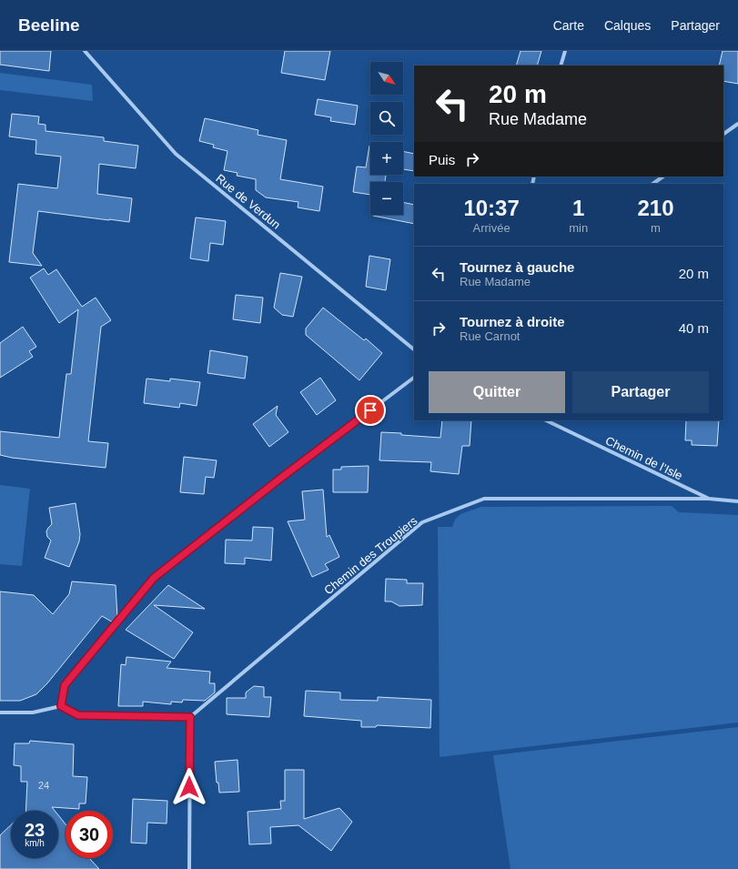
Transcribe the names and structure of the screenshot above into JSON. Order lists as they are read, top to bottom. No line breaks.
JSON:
{"streets":{"street":["Rue de Verdun","Chemin de l’Isle","Chemin des Troupiers"]},"crossings":[["Chemin de l’Isle","Chemin des Troupiers"]],"house_numbers":["24"],"north":"bottom right","page":{"header":"Beeline","nav":["Carte","Calques","Partager"],"map_buttons":["+","−"],"turn":["20 m","Rue Madame"],"then":"Puis","eta":["10:37","Arrivée","1","min","210","m"],"list":[{"name":"Tournez à gauche","note":"Rue Madame","value":"20 m"},{"name":"Tournez à droite","note":"Rue Carnot","value":"40 m"}],"buttons":["Quitter","Partager"],"speed":"23 km/h","limit":"30"}}
